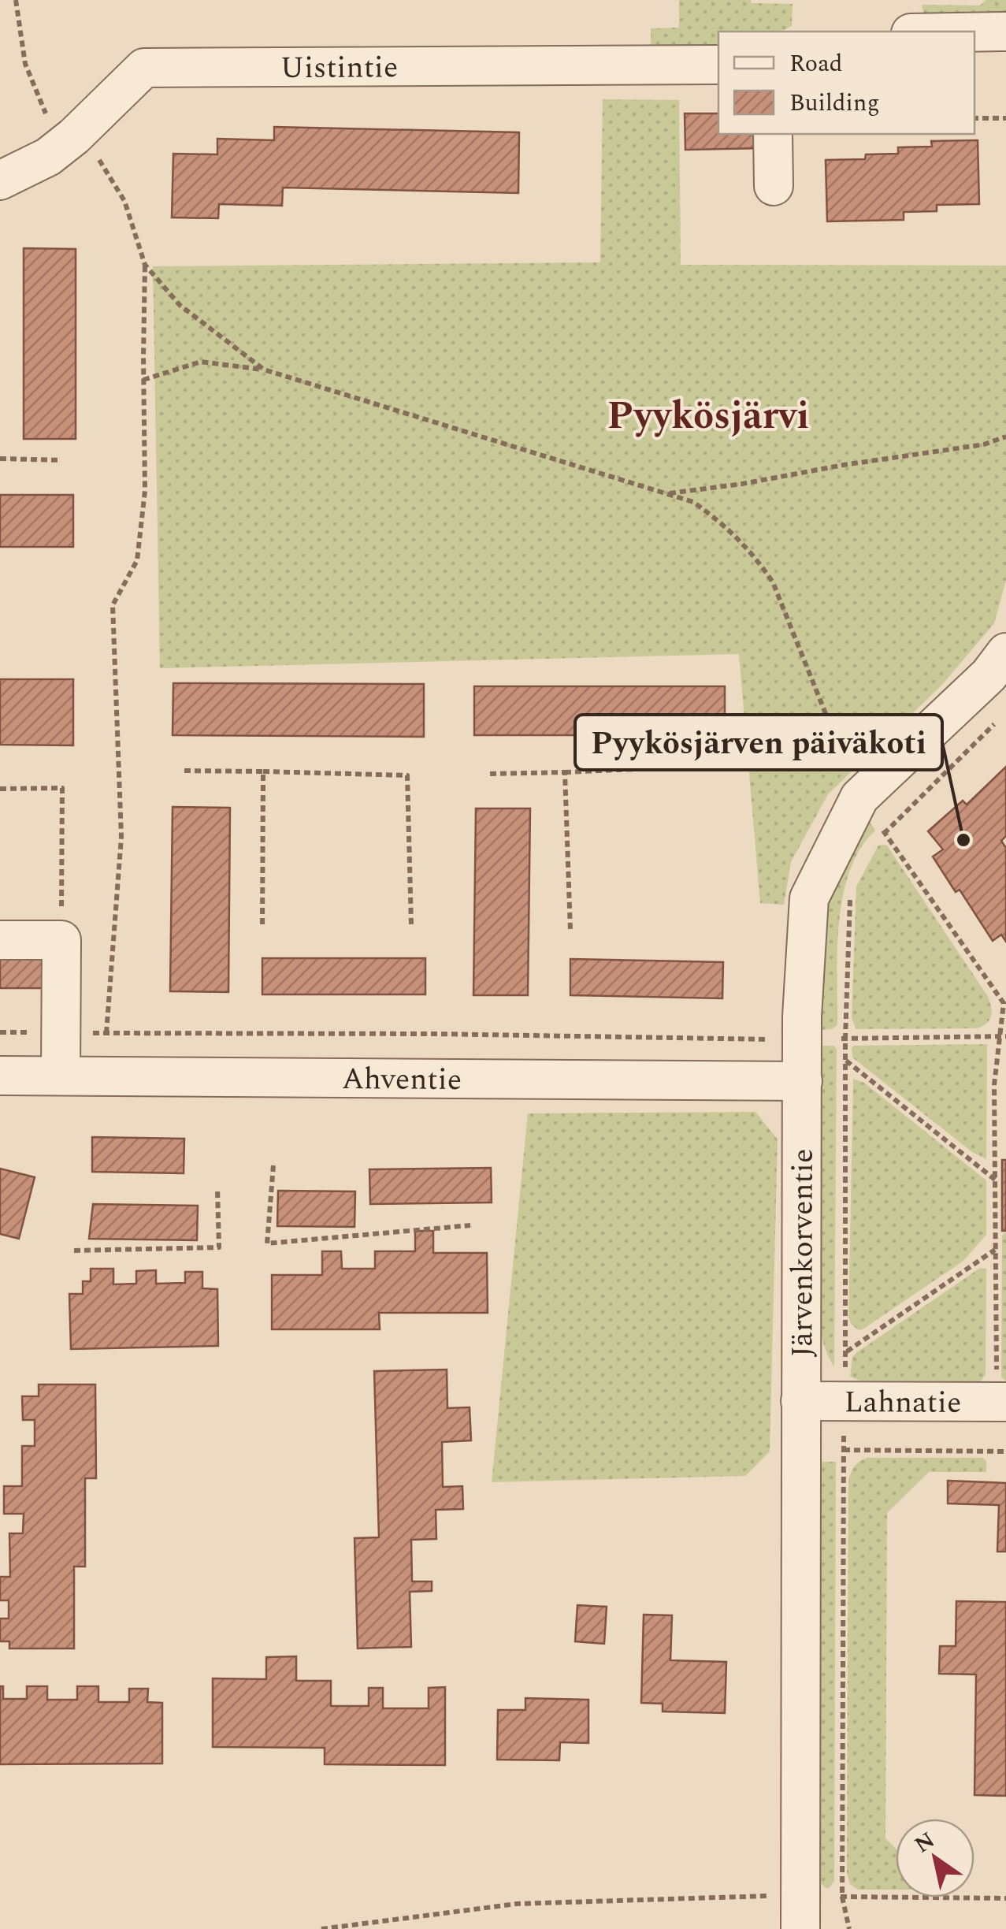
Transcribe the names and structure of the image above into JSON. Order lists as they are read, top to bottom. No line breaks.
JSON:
{"streets":{"street":["Uistintie","Ahventie","Järvenkorventie","Lahnatie"]},"crossings":[["Ahventie","Järvenkorventie"],["Järvenkorventie","Lahnatie"]],"districts":["Pyykösjärvi"],"places":["Pyykösjärven päiväkoti"],"legend":["Road","Building"],"north":"top left"}
